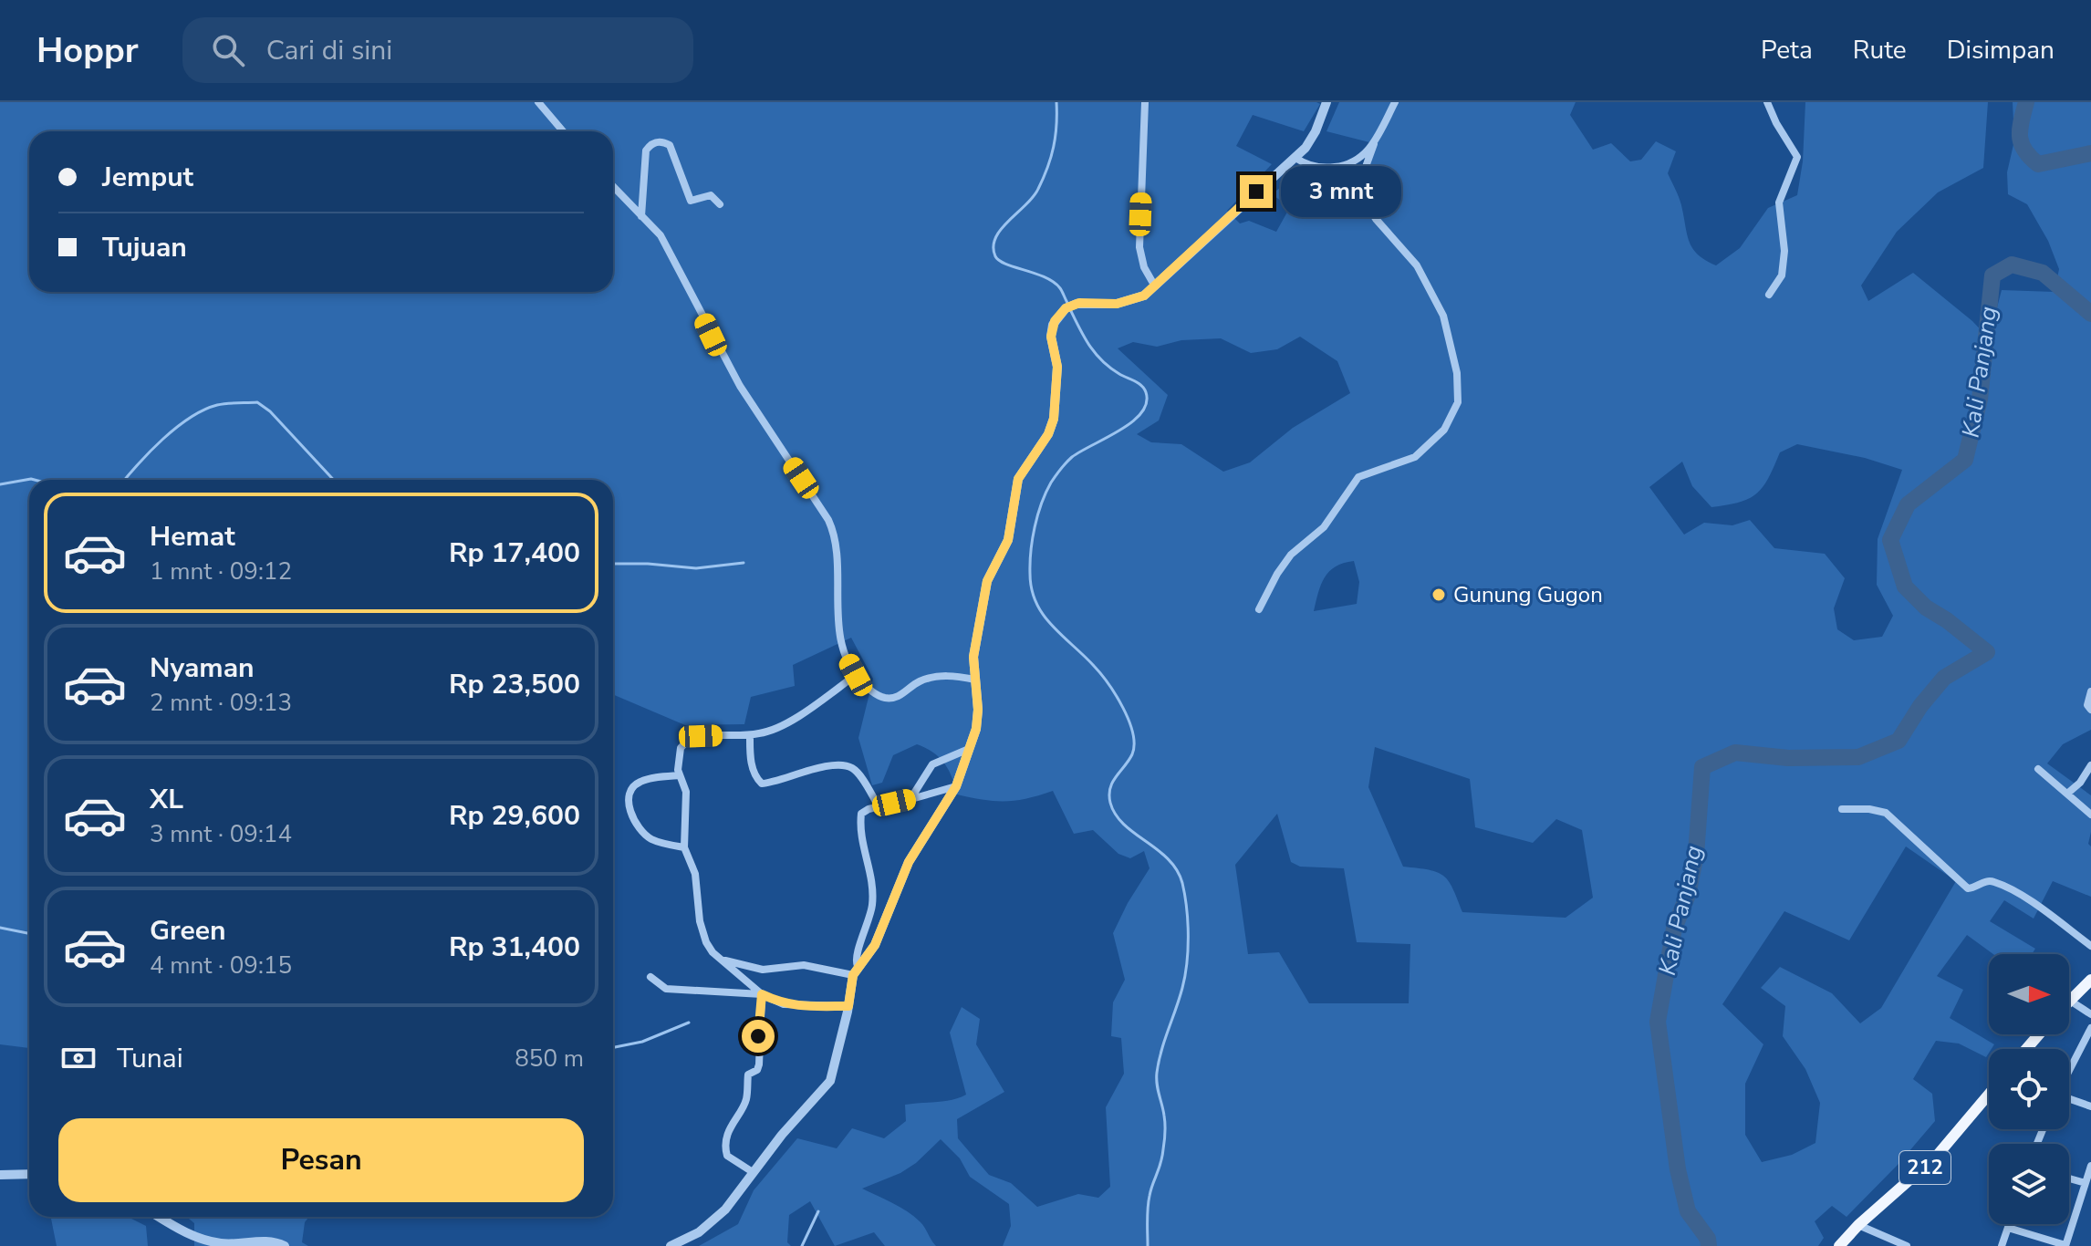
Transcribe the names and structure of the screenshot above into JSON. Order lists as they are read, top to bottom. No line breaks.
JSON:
{"streets":{"main road":["212"]},"water":["Kali Panjang"],"places":["Gunung Gugon"],"north":"right","page":{"header":"Hoppr","search":"Cari di sini","nav":["Peta","Rute","Disimpan"],"banner":["Jemput","Tujuan"],"bubble":"3 mnt","list":[{"name":"Hemat","note":"1 mnt · 09:12","value":"Rp 17,400"},{"name":"Nyaman","note":"2 mnt · 09:13","value":"Rp 23,500"},{"name":"XL","note":"3 mnt · 09:14","value":"Rp 29,600"},{"name":"Green","note":"4 mnt · 09:15","value":"Rp 31,400"}],"pay":["Tunai","850 m"],"buttons":"Pesan"}}
